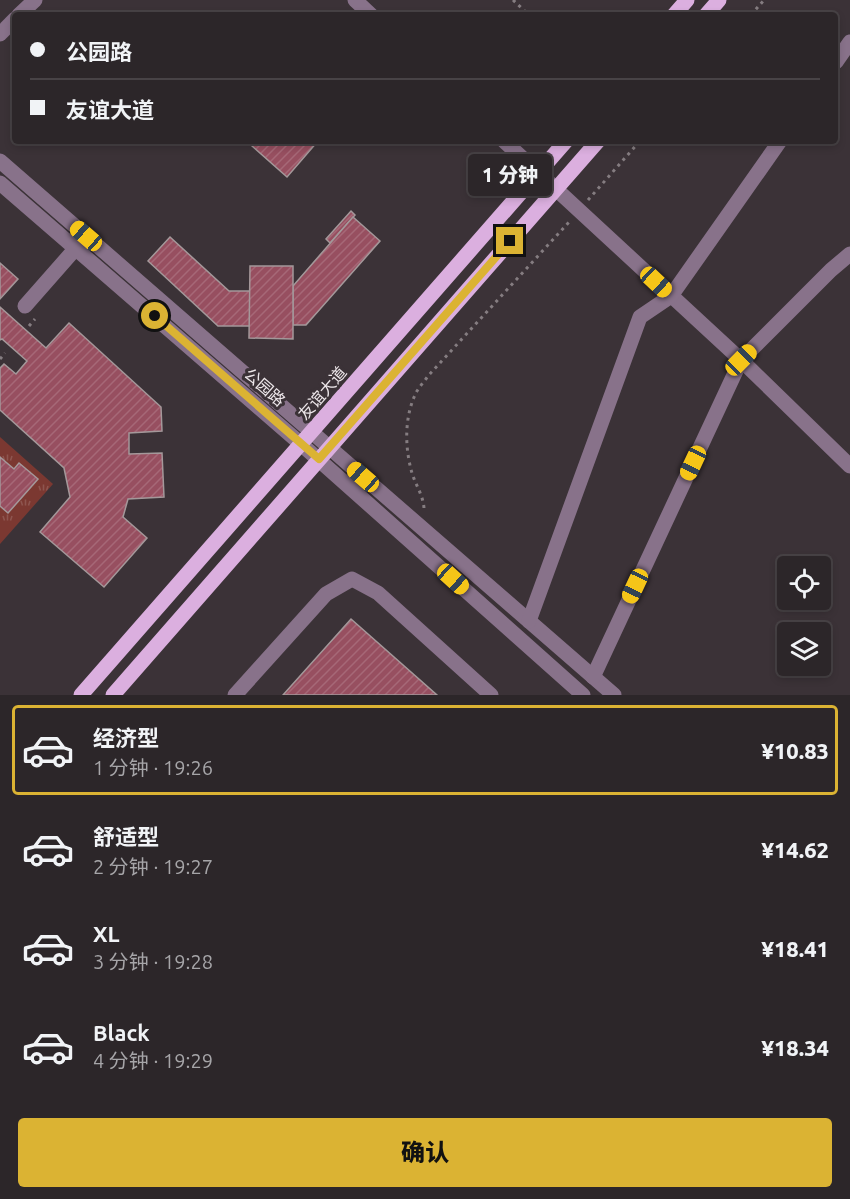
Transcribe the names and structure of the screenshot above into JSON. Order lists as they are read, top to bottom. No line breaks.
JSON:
{"streets":{"main road":["友谊大道"],"street":["公园路"]},"crossings":[["公园路","友谊大道"]],"page":{"banner":["公园路","友谊大道"],"bubble":"1 分钟","list":[{"name":"经济型","note":"1 分钟 · 19:26","value":"¥10.83"},{"name":"舒适型","note":"2 分钟 · 19:27","value":"¥14.62"},{"name":"XL","note":"3 分钟 · 19:28","value":"¥18.41"},{"name":"Black","note":"4 分钟 · 19:29","value":"¥18.34"}],"buttons":"确认"}}
